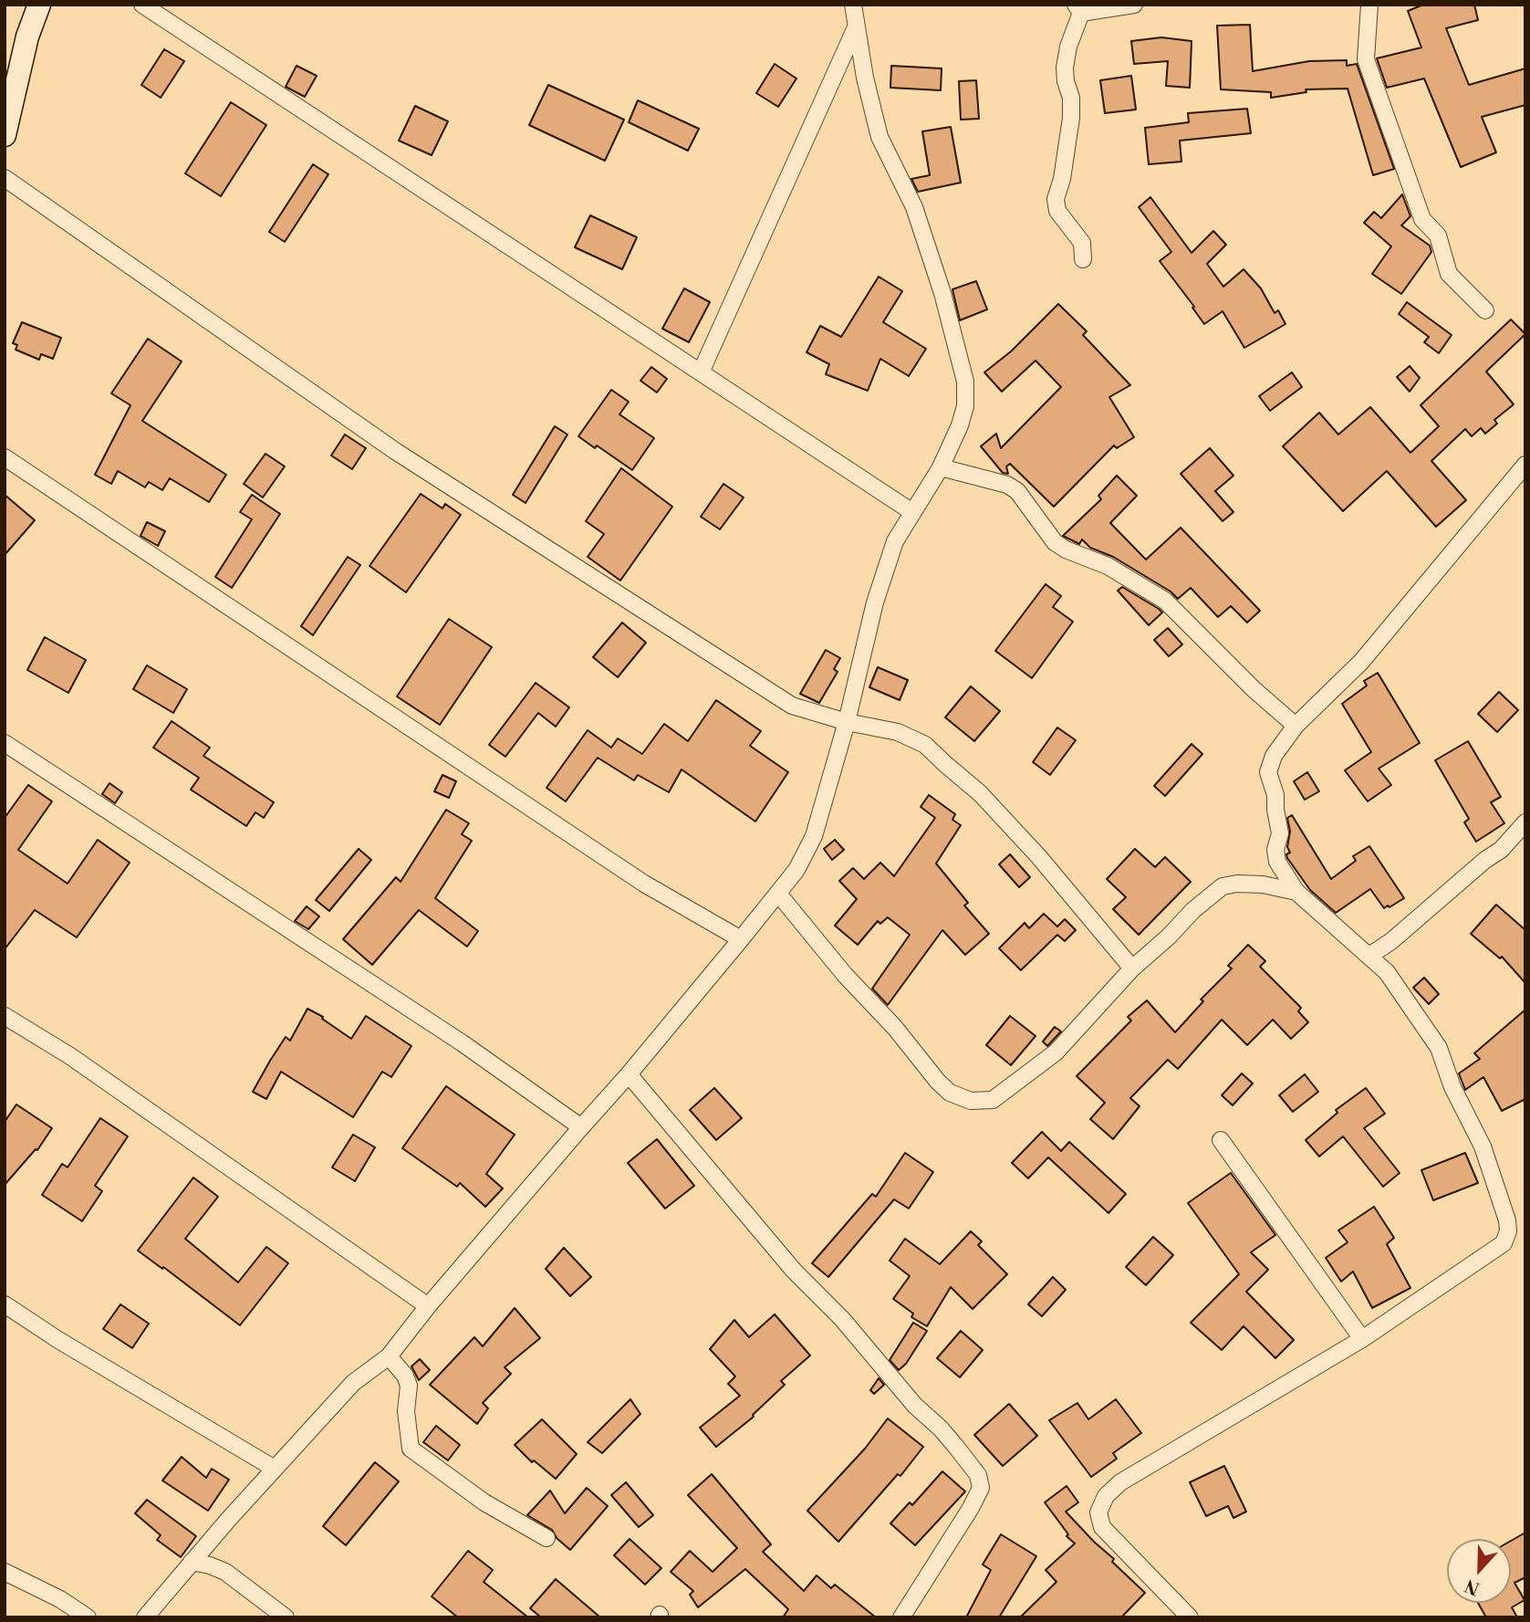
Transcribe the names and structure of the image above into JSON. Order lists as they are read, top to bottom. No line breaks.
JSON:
{"north":"bottom"}
